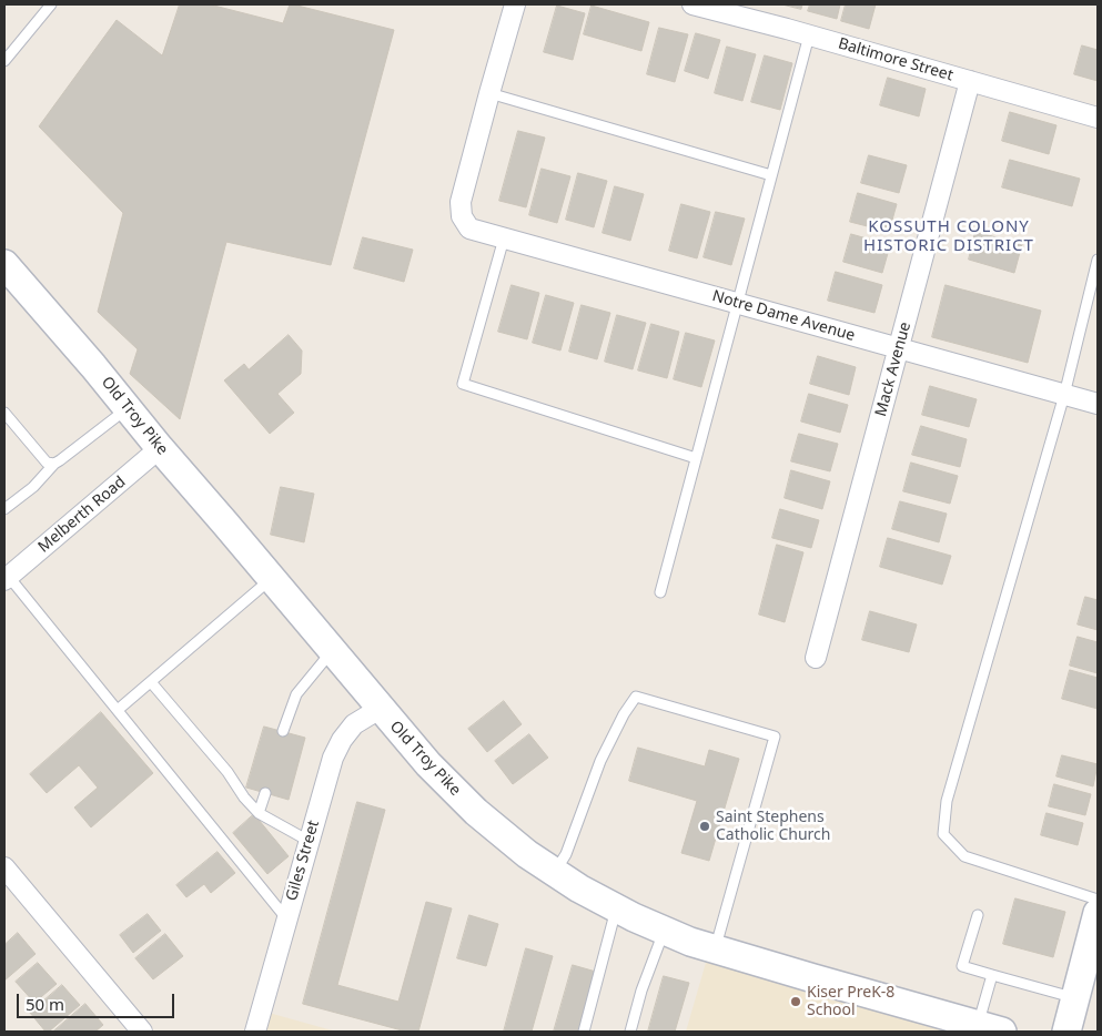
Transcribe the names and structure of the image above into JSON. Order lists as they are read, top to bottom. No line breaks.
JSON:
{"streets":{"main road":["Old Troy Pike"],"street":["Baltimore Street","Notre Dame Avenue","Mack Avenue","Melberth Road","Giles Street"]},"crossings":[["Baltimore Street","Mack Avenue"],["Notre Dame Avenue","Mack Avenue"],["Old Troy Pike","Melberth Road"],["Old Troy Pike","Giles Street"]],"districts":["KOSSUTH COLONY HISTORIC DISTRICT"],"places":["Saint Stephens Catholic Church","Kiser PreK-8 School"],"scale_bar":"50 m"}
